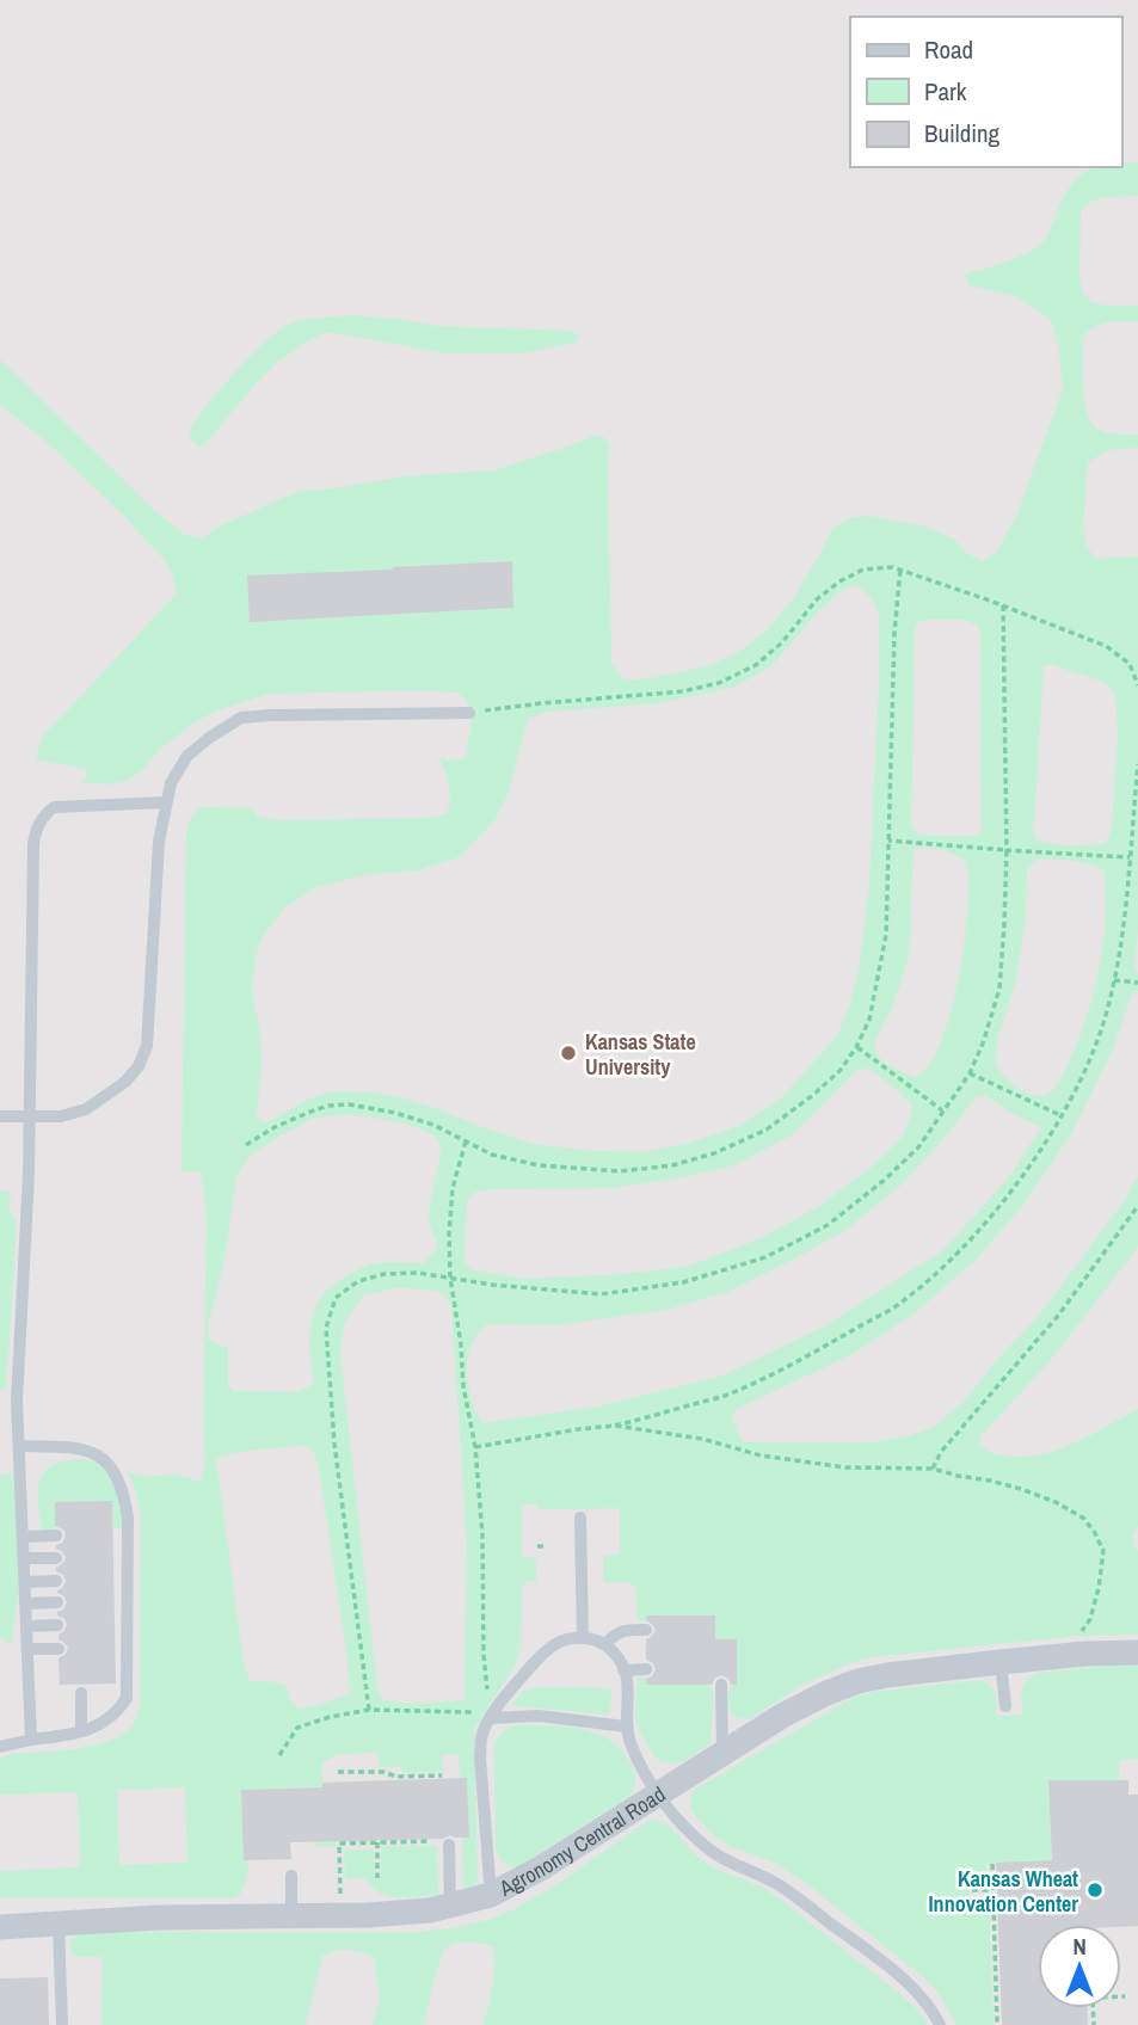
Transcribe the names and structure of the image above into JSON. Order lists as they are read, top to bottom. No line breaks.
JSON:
{"streets":{"street":["Agronomy Central Road"]},"places":["Kansas State University","Kansas Wheat Innovation Center"],"legend":["Road","Park","Building"],"north":"top"}
